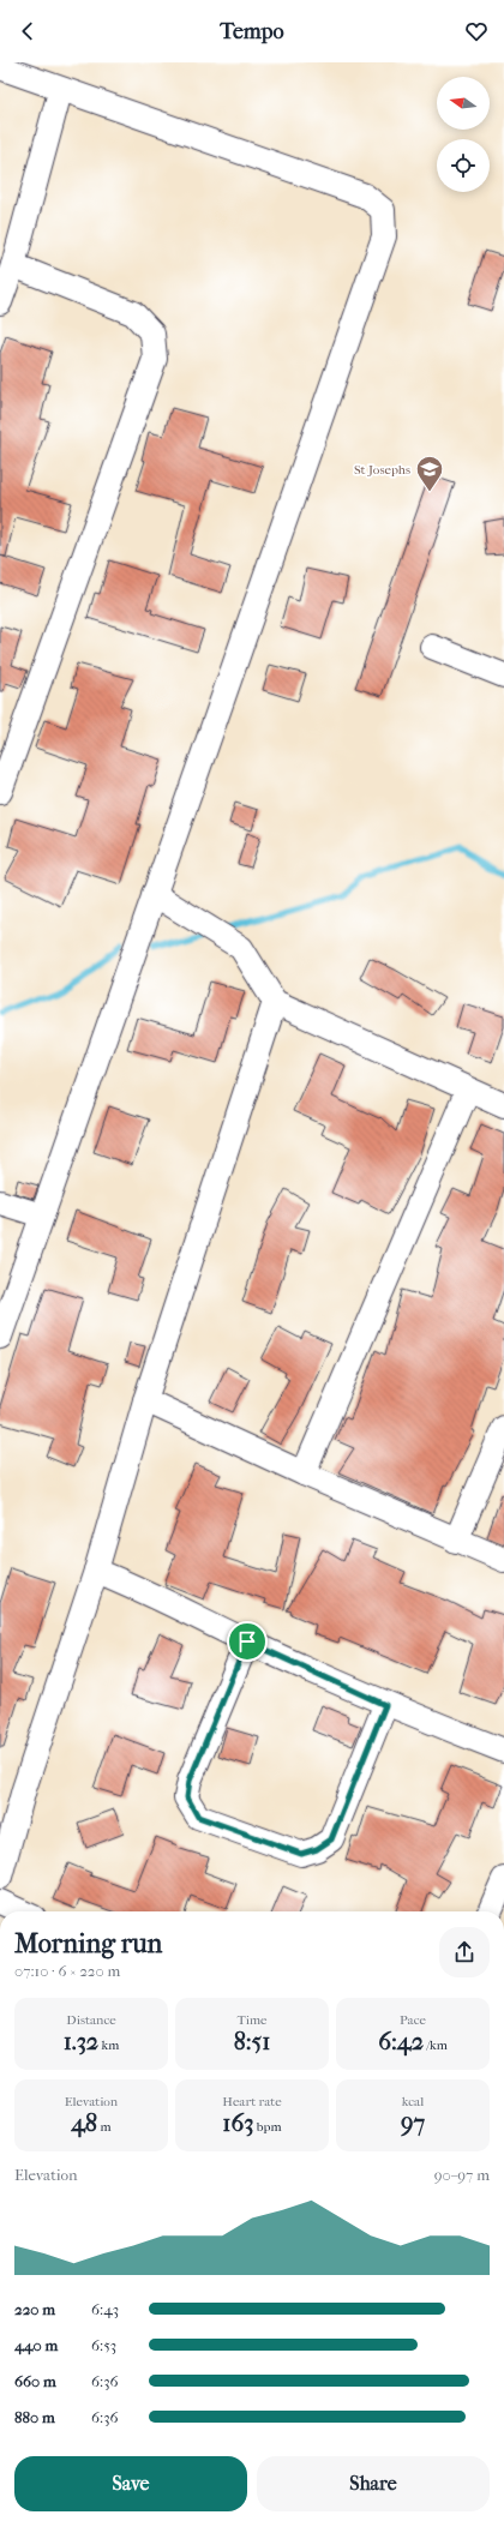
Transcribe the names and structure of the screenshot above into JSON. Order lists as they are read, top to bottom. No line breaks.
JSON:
{"places":{"school or university":["St Josephs"]},"north":"left","page":{"header":"Tempo","heading":["Morning run","07:10 · 6 × 220 m"],"stats":[["Distance","1.32 km"],["Time","8:51"],["Pace","6:42 /km"],["Elevation","48 m"],["Heart rate","163 bpm"],["kcal","97"]],"chart":["Elevation","90–97 m"],"list":[{"name":"220 m","note":"6:43"},{"name":"440 m","note":"6:53"},{"name":"660 m","note":"6:36"},{"name":"880 m","note":"6:36"}],"buttons":["Save","Share"]}}
